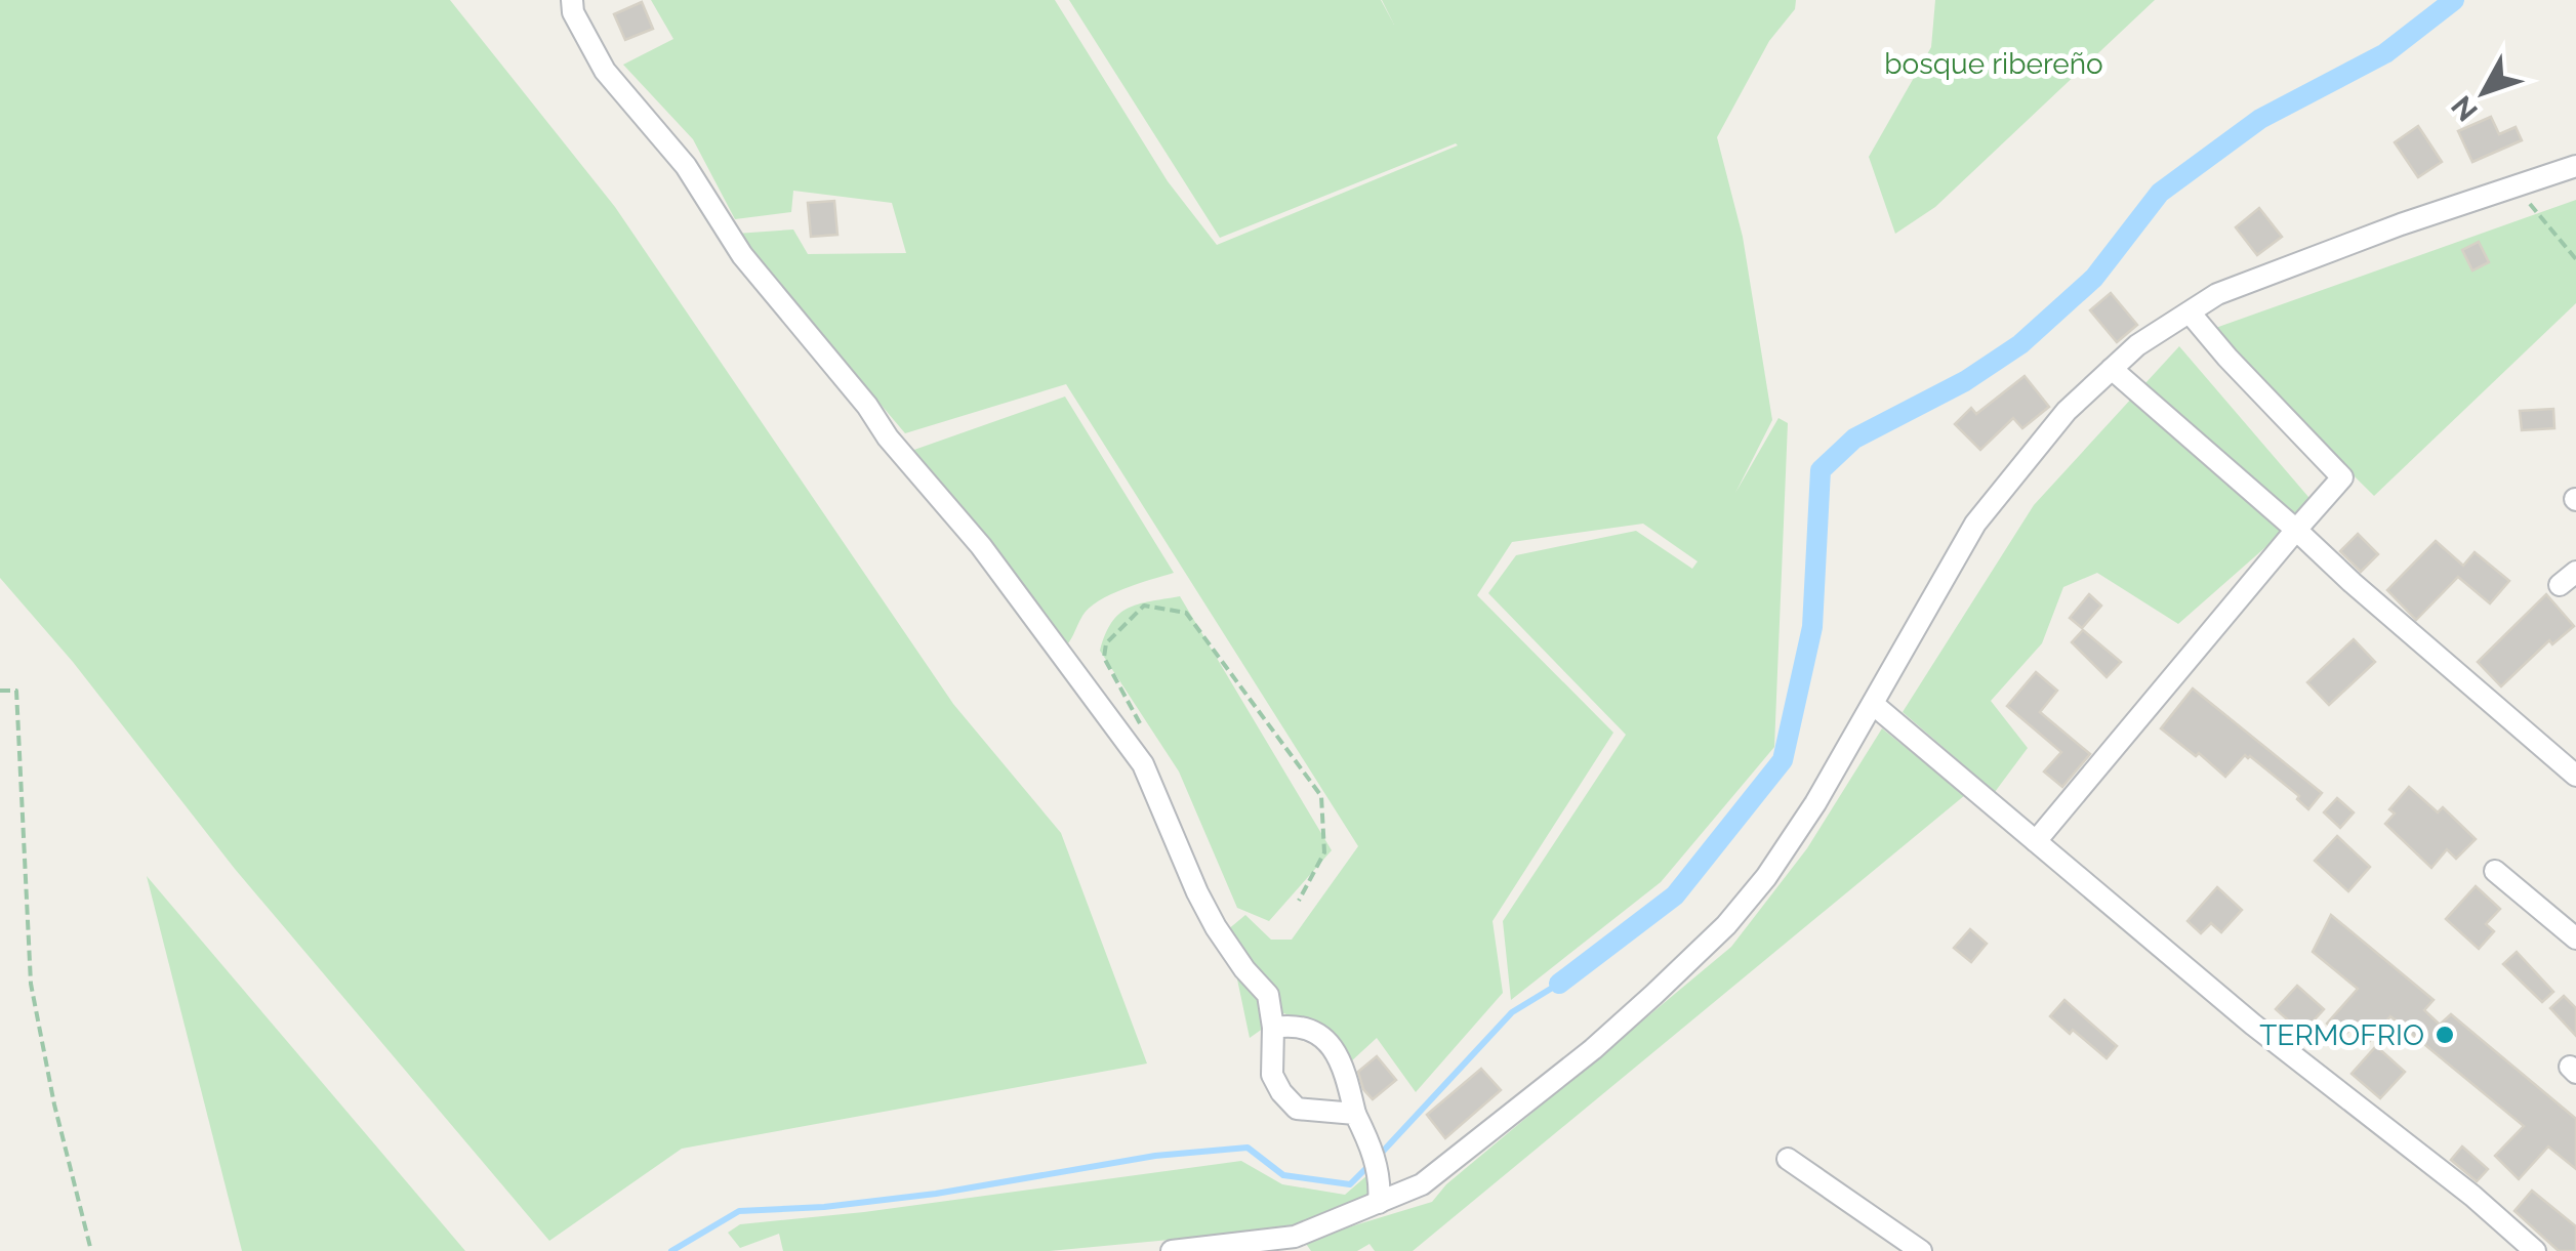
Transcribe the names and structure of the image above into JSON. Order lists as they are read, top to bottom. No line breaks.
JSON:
{"parks":["bosque ribereño"],"places":["TERMOFRIO"],"north":"bottom left"}
